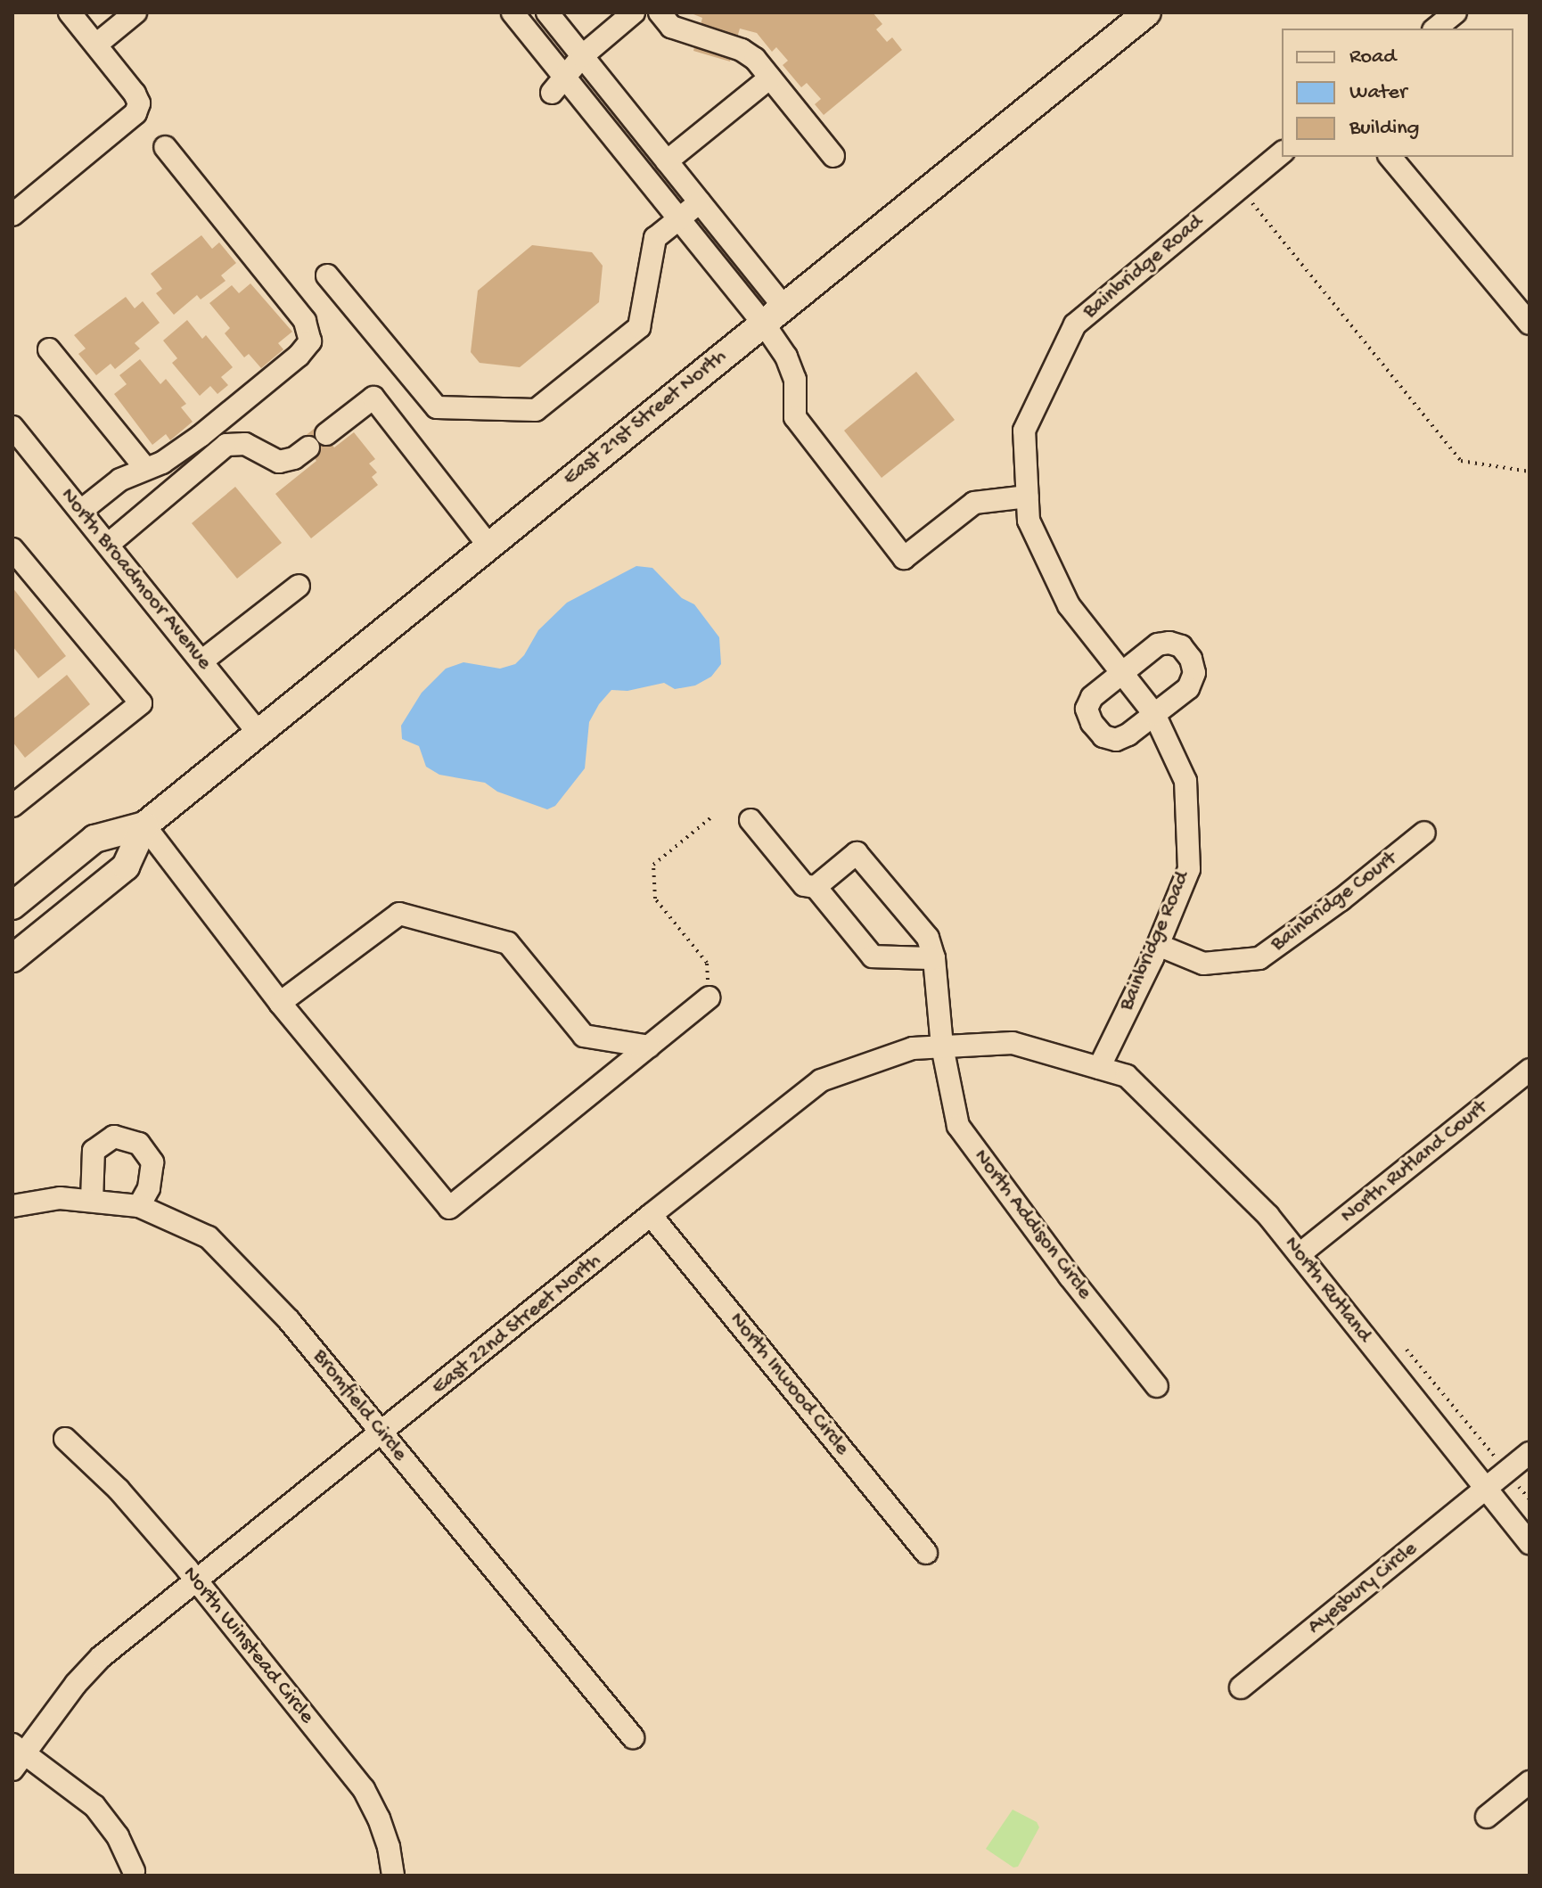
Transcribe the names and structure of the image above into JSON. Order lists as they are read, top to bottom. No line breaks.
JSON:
{"streets":{"main road":["East 21st Street North"],"street":["Bainbridge Road","North Broadmoor Avenue","Bainbridge Court","North Rutland Court","North Addison Circle","North Rutland","East 22nd Street North","North Inwood Circle","Bromfield Circle","Ayesbury Circle","North Winstead Circle"]},"crossings":[["Bainbridge Road","Bainbridge Court"],["Bainbridge Road","North Rutland"],["Bainbridge Road","East 22nd Street North"],["East 21st Street North","North Broadmoor Avenue"],["North Rutland Court","North Rutland"],["North Addison Circle","East 22nd Street North"],["North Rutland","East 22nd Street North"],["North Rutland","Ayesbury Circle"],["East 22nd Street North","North Inwood Circle"],["East 22nd Street North","Bromfield Circle"],["East 22nd Street North","North Winstead Circle"]],"legend":["Road","Water","Building"]}
